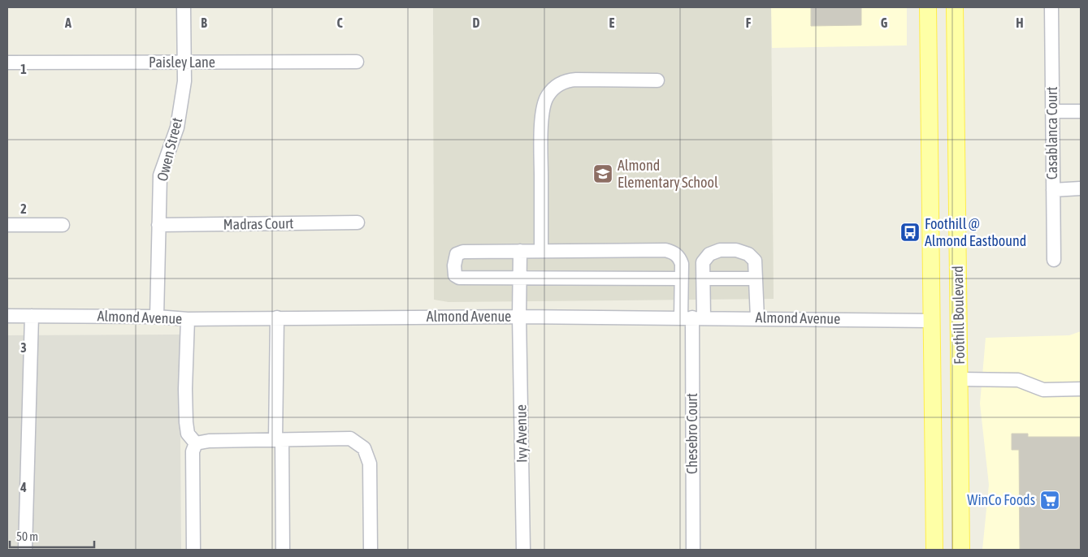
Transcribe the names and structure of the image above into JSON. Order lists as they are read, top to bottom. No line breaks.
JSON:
{"streets":{"main road":["Foothill Boulevard"],"street":["Paisley Lane","Casablanca Court","Owen Street","Madras Court","Almond Avenue","Ivy Avenue","Chesebro Court"]},"crossings":[["Paisley Lane","Owen Street"],["Owen Street","Madras Court"],["Owen Street","Almond Avenue"],["Foothill Boulevard","Almond Avenue"],["Almond Avenue","Ivy Avenue"],["Almond Avenue","Chesebro Court"]],"places":{"school or university":["Almond Elementary School"],"bus stop":["Foothill @ Almond Eastbound"],"supermarket":["WinCo Foods"]},"scale_bar":"50 m","grid":{"columns":["A","B","C","D","E","F","G","H"],"rows":["1","2","3","4"]}}
